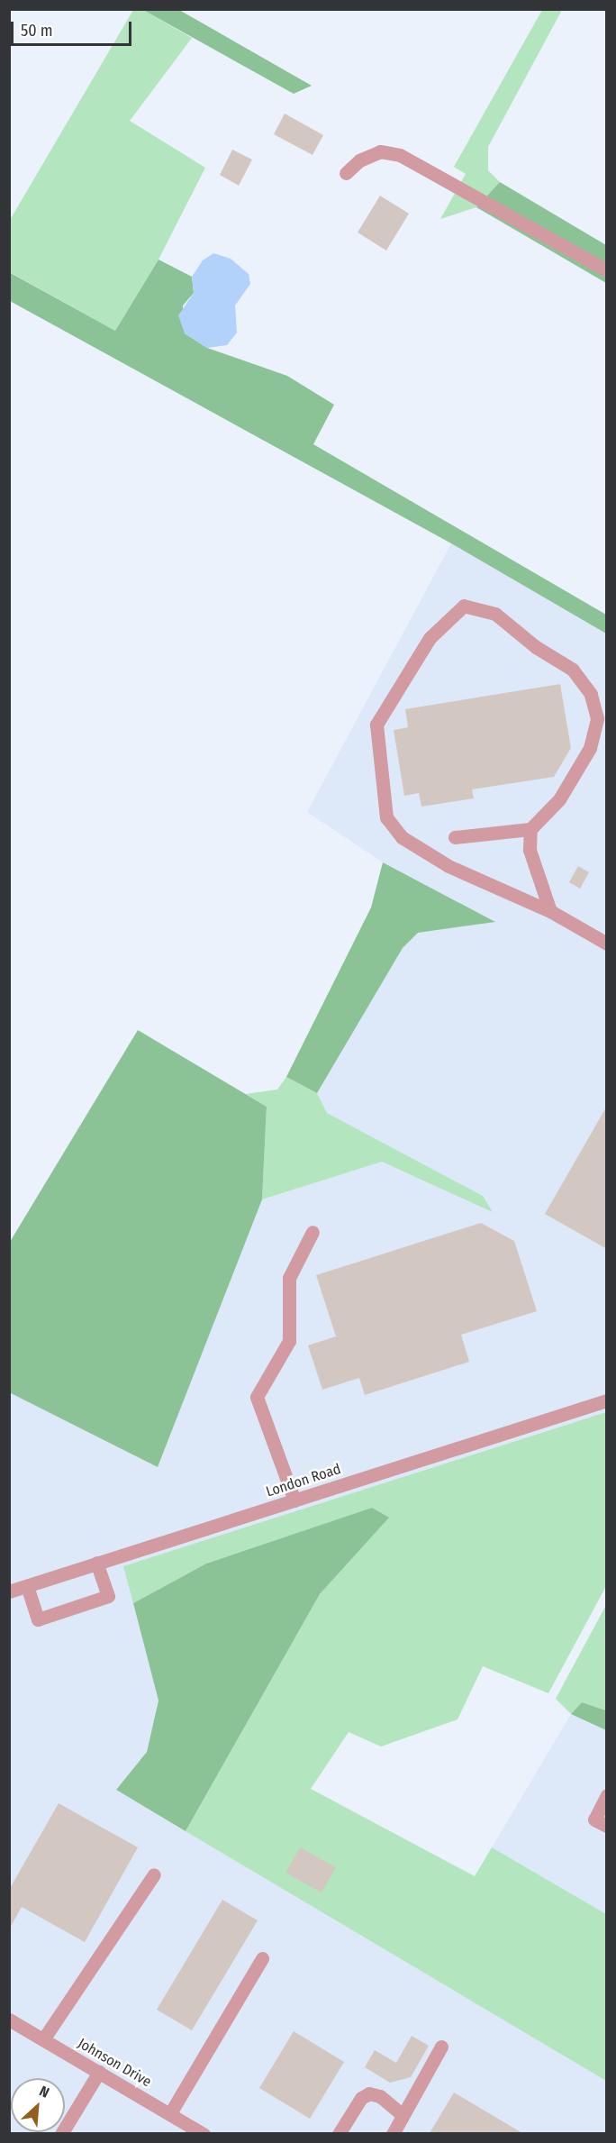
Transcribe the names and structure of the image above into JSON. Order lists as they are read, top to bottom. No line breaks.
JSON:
{"streets":{"street":["London Road","Johnson Drive"]},"scale_bar":"50 m","north":"top right"}
